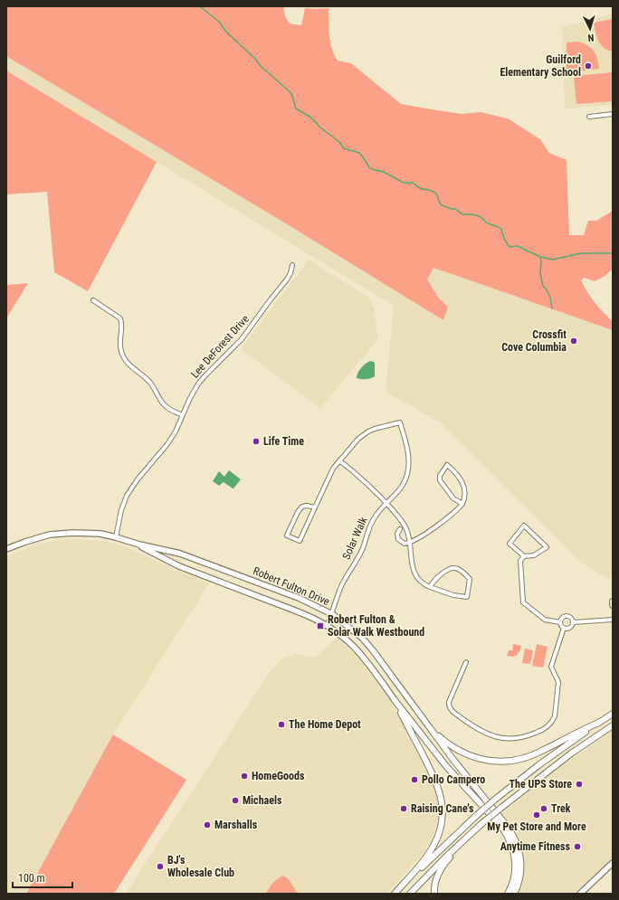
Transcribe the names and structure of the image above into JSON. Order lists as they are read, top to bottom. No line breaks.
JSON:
{"streets":{"street":["Lee DeForest Drive","Solar Walk","Robert Fulton Drive"]},"crossings":[["Lee DeForest Drive","Robert Fulton Drive"],["Solar Walk","Robert Fulton Drive"]],"places":{"other":["Guilford Elementary School","Crossfit Cove Columbia","Life Time","The Home Depot","HomeGoods","Pollo Campero","The UPS Store","Michaels","Raising Cane's","Trek","My Pet Store and More","Marshalls","Anytime Fitness","BJ's Wholesale Club"],"transit":["Robert Fulton & Solar Walk Westbound"]},"scale_bar":"100 m","north":"bottom"}
